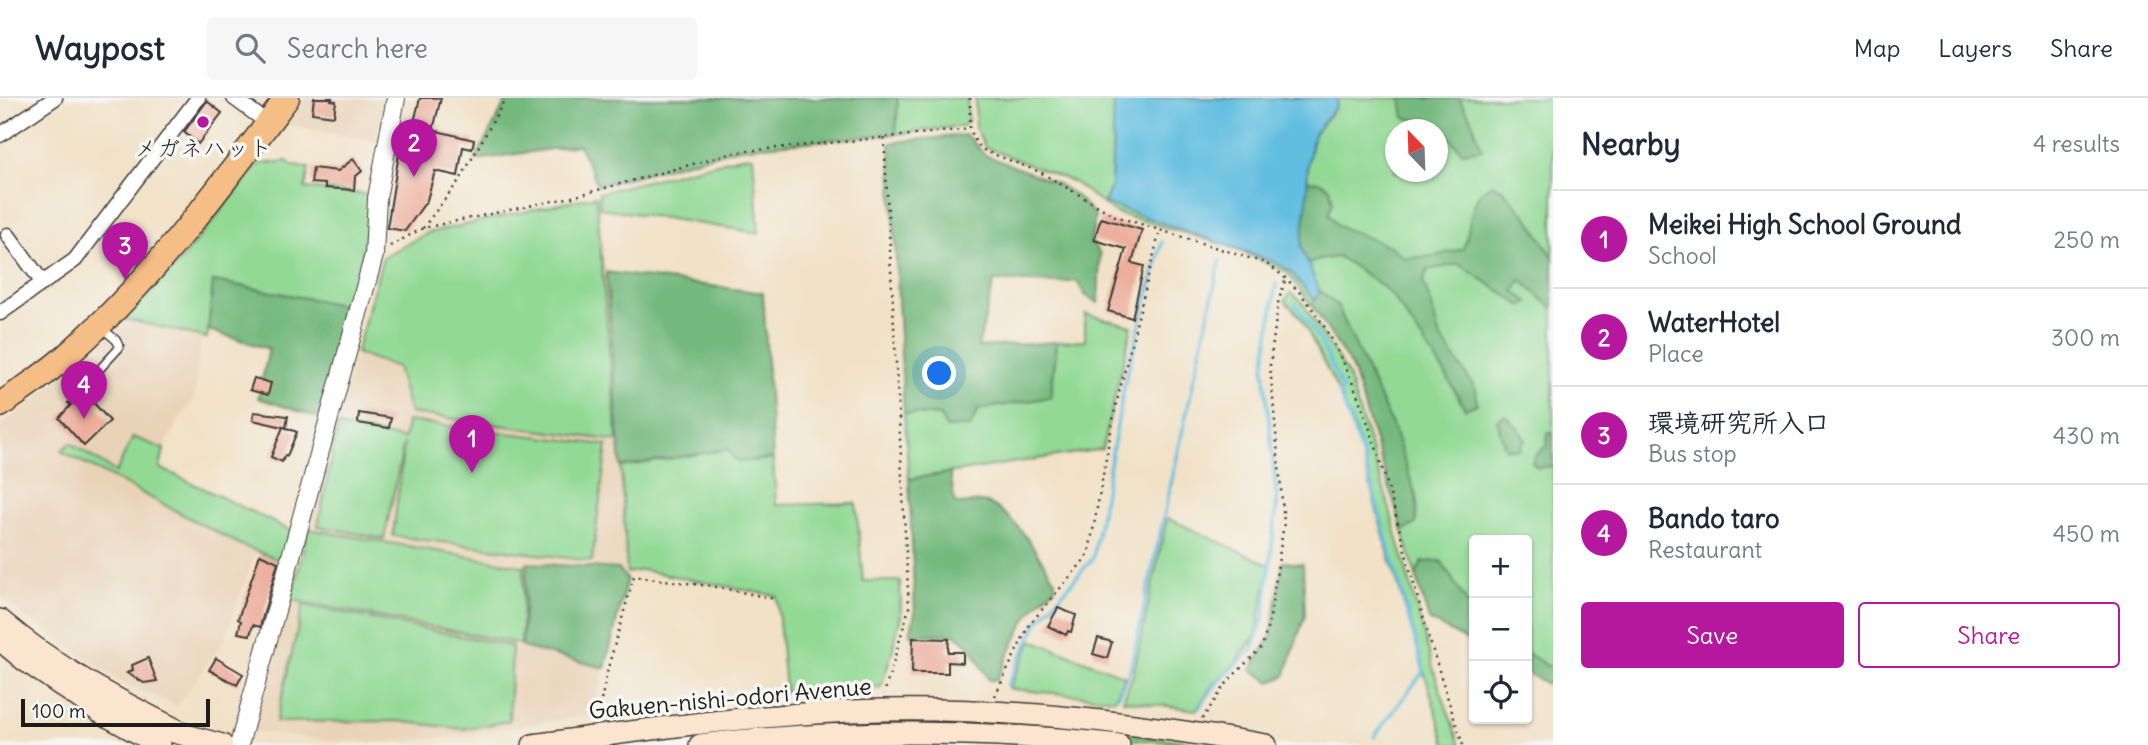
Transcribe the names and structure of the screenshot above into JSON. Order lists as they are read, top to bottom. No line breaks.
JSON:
{"streets":{"main road":["Gakuen-nishi-odori Avenue"]},"places":["メガネハット"],"scale_bar":"100 m","north":"top left","page":{"header":"Waypost","search":"Search here","nav":["Map","Layers","Share"],"heading":["Nearby","4 results"],"pins":["2","3","4","1"],"list":[{"mark":"1","name":"Meikei High School Ground","note":"School","value":"250 m"},{"mark":"2","name":"WaterHotel","note":"Place","value":"300 m"},{"mark":"3","name":"環境研究所入口","note":"Bus stop","value":"430 m"},{"mark":"4","name":"Bando taro","note":"Restaurant","value":"450 m"}],"map_buttons":["+","−"],"buttons":["Save","Share"],"scale":"100 m"}}
